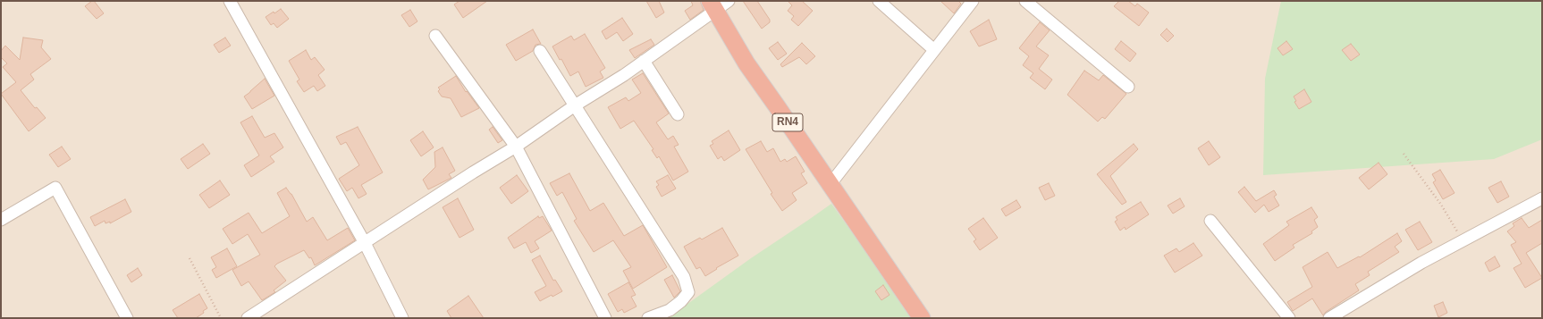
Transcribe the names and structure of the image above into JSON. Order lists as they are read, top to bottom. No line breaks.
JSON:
{"streets":{"highway":["RN4"]}}
